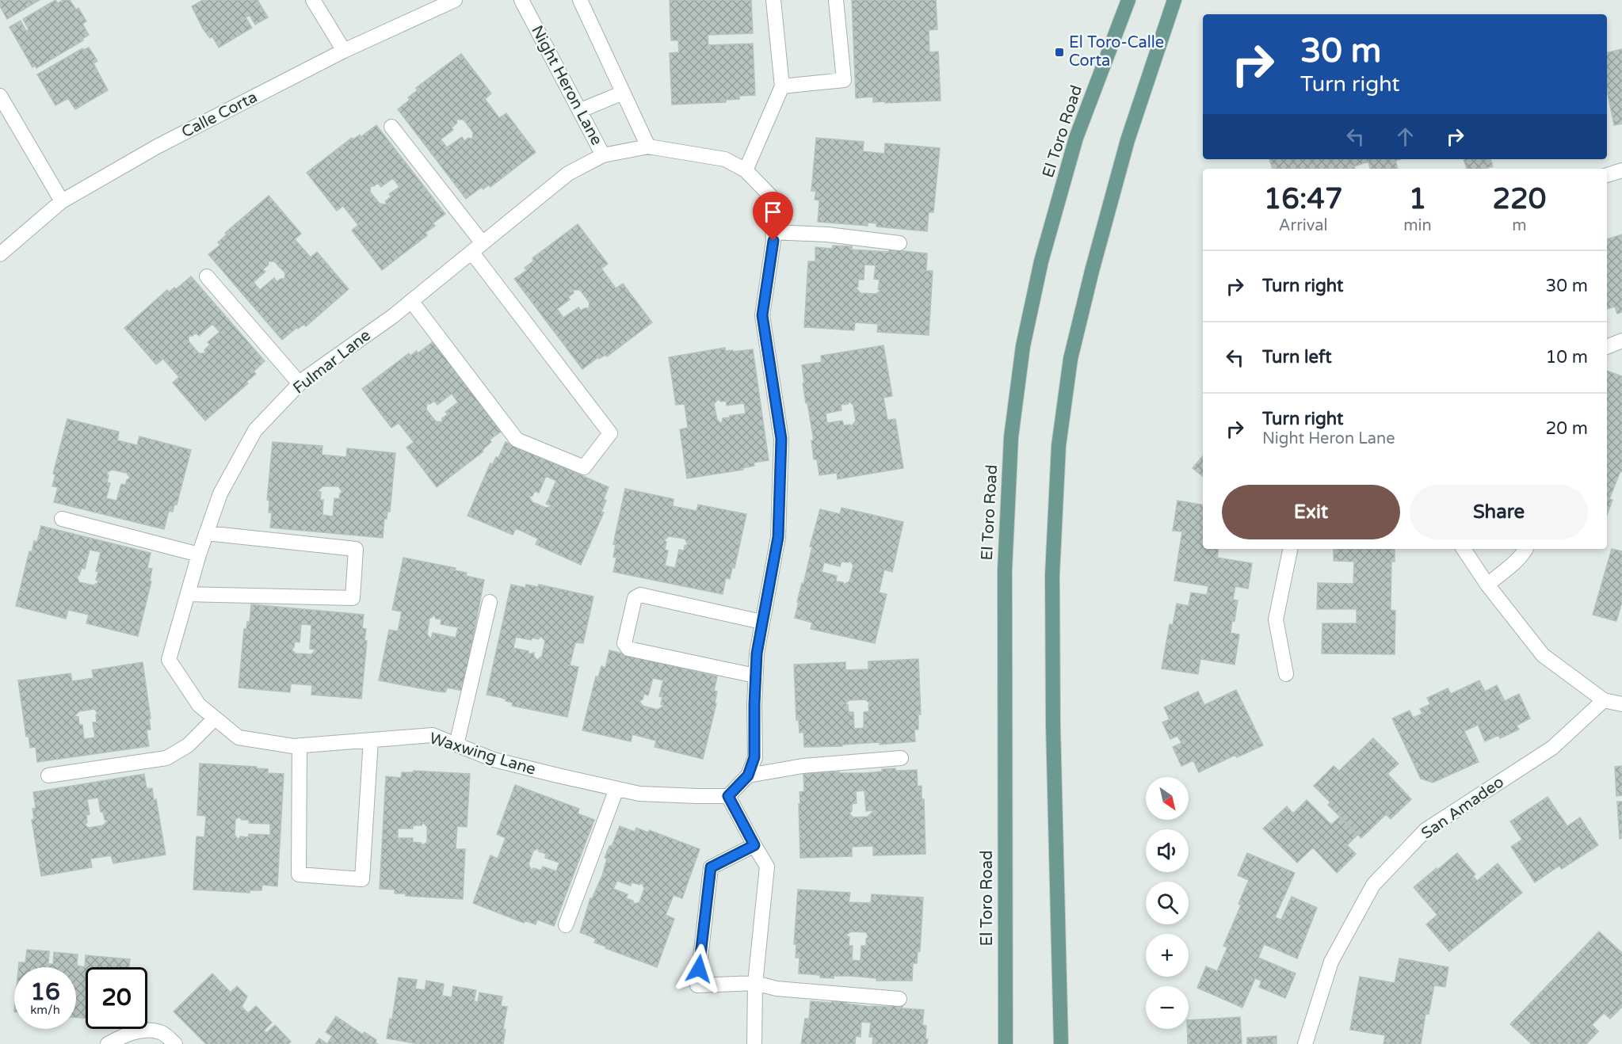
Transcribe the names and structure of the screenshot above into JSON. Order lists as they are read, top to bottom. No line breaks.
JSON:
{"streets":{"main road":["El Toro Road"],"street":["Night Heron Lane","Calle Corta","Fulmar Lane","Waxwing Lane","San Amadeo"]},"crossings":[["Night Heron Lane","Fulmar Lane"],["Night Heron Lane","Waxwing Lane"],["Fulmar Lane","Waxwing Lane"]],"places":{"transit":["El Toro-Calle Corta"]},"north":"bottom right","page":{"turn":["30 m","Turn right"],"eta":["16:47","Arrival","1","min","220","m"],"list":[{"name":"Turn right","value":"30 m"},{"name":"Turn left","value":"10 m"},{"name":"Turn right","note":"Night Heron Lane","value":"20 m"}],"buttons":["Exit","Share"],"map_buttons":["+","−"],"speed":"16 km/h","limit":"20"}}
